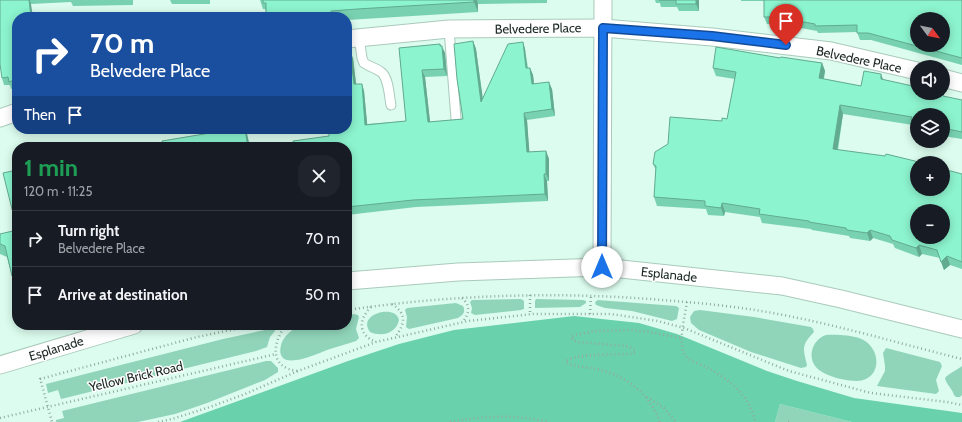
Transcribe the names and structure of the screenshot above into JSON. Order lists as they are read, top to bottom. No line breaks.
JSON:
{"streets":{"street":["Belvedere Place","Esplanade"],"path":["Yellow Brick Road"]},"north":"bottom right","page":{"map_buttons":["+","−"],"turn":["70 m","Belvedere Place"],"then":"Then","heading":["1 min","120 m · 11:25"],"list":[{"name":"Turn right","note":"Belvedere Place","value":"70 m"},{"name":"Arrive at destination","value":"50 m"}]}}
